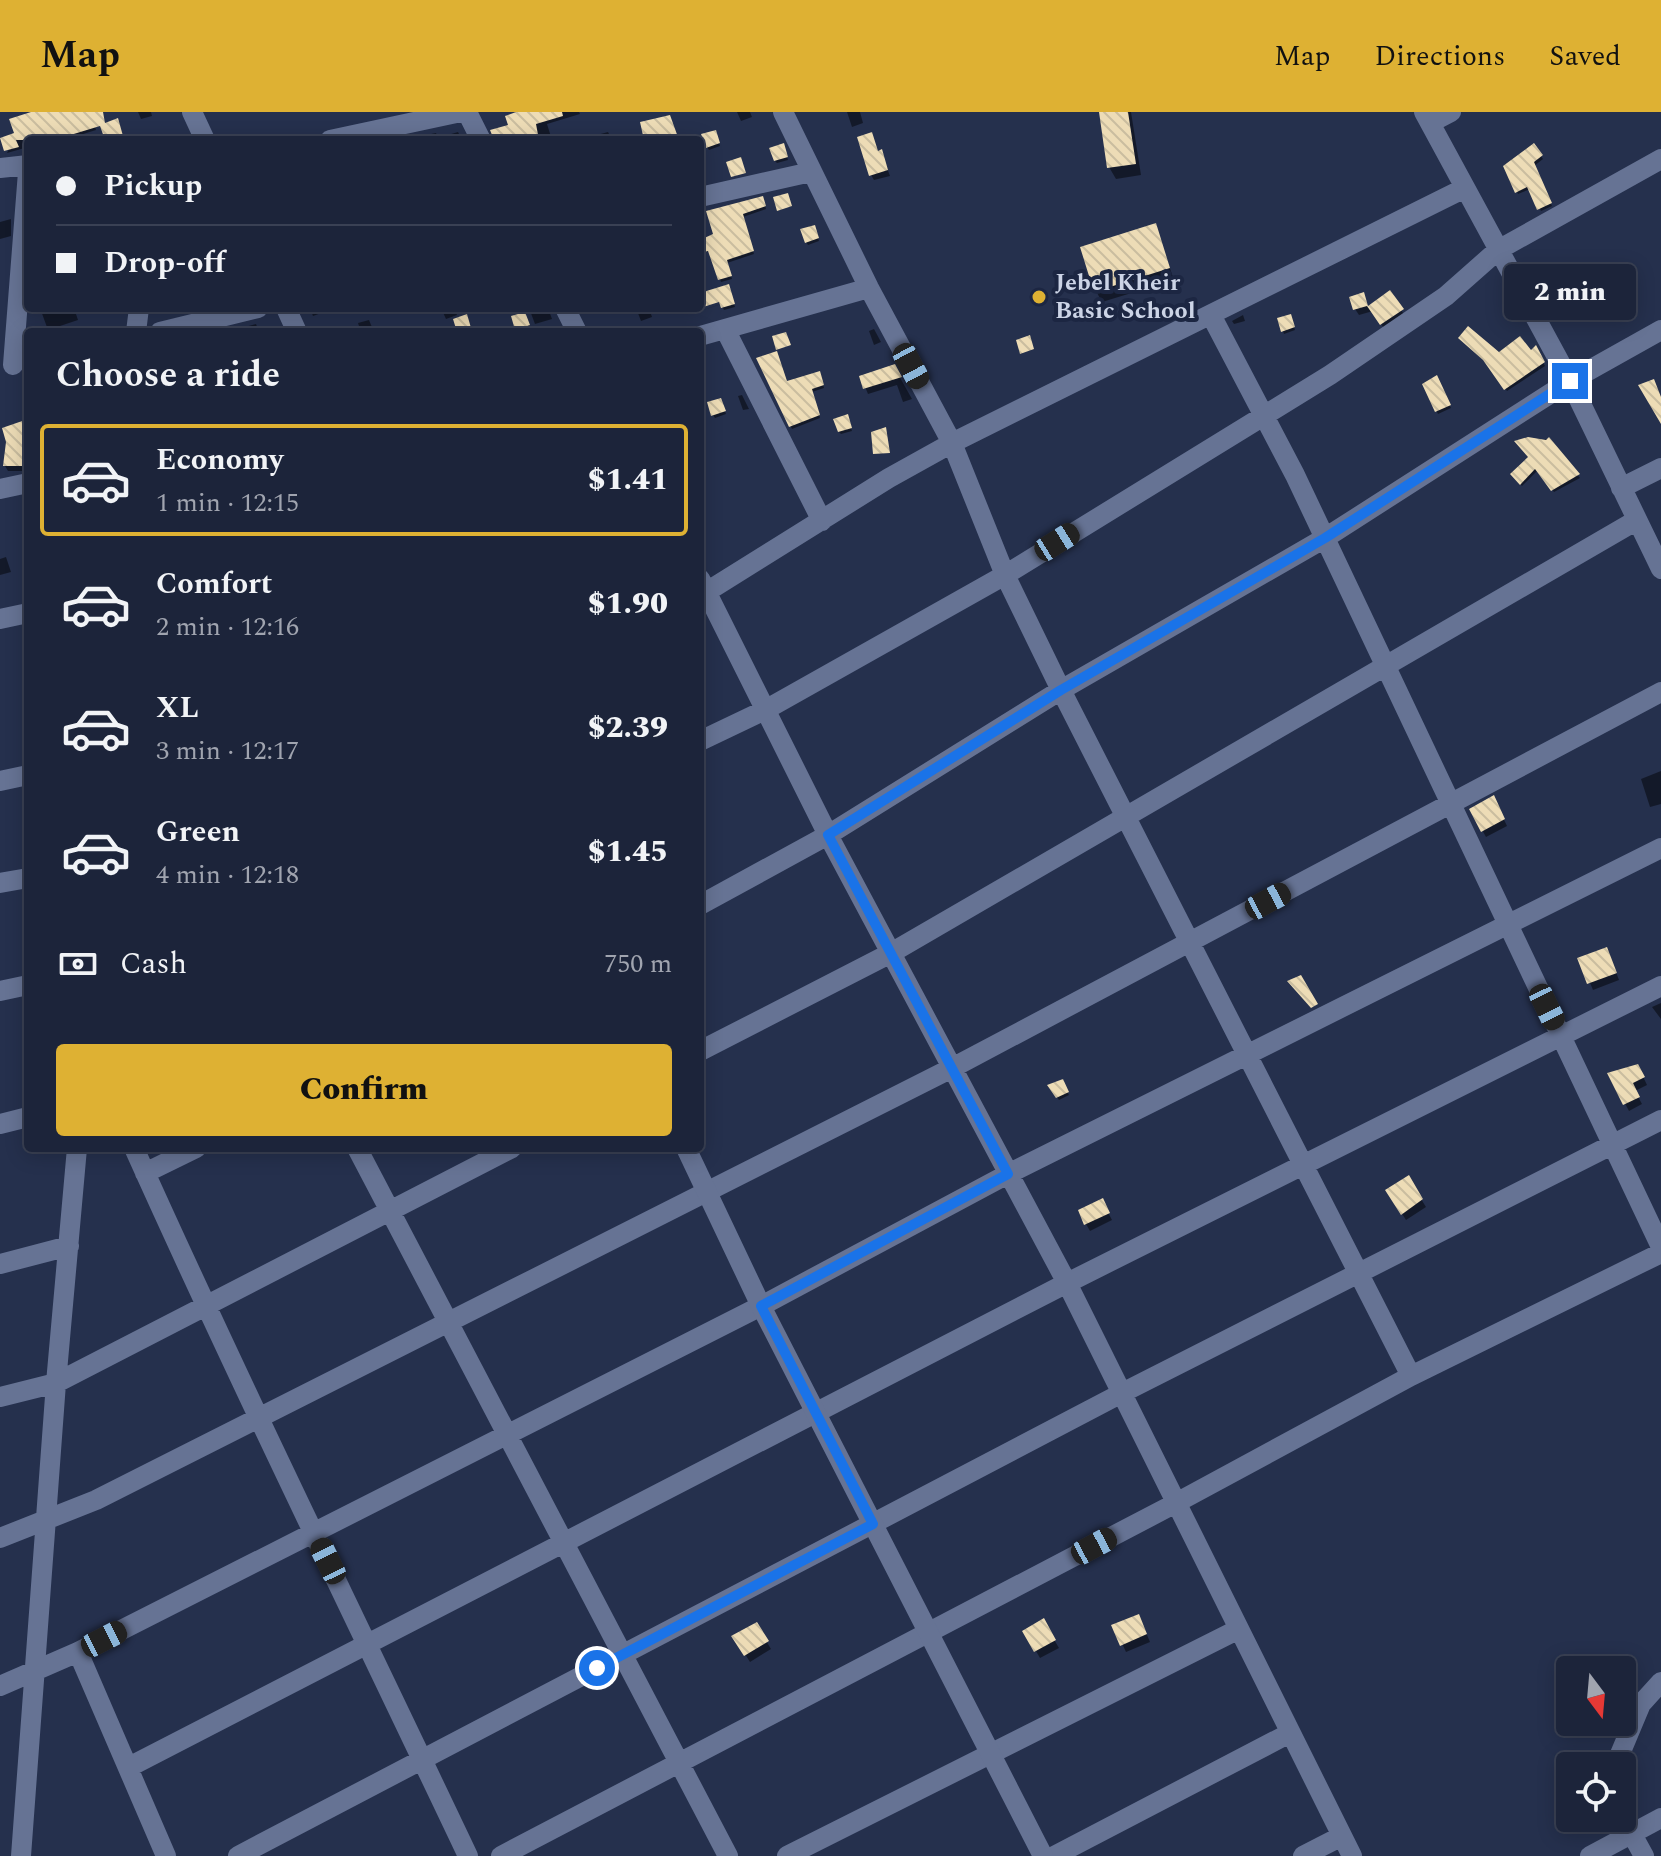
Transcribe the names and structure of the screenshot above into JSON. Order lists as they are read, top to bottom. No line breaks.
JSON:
{"places":["Jebel Kheir Basic School"],"north":"bottom","page":{"header":"Map","nav":["Map","Directions","Saved"],"banner":["Pickup","Drop-off"],"bubble":"2 min","heading":"Choose a ride","list":[{"name":"Economy","note":"1 min · 12:15","value":"$1.41"},{"name":"Comfort","note":"2 min · 12:16","value":"$1.90"},{"name":"XL","note":"3 min · 12:17","value":"$2.39"},{"name":"Green","note":"4 min · 12:18","value":"$1.45"}],"pay":["Cash","750 m"],"buttons":"Confirm"}}
